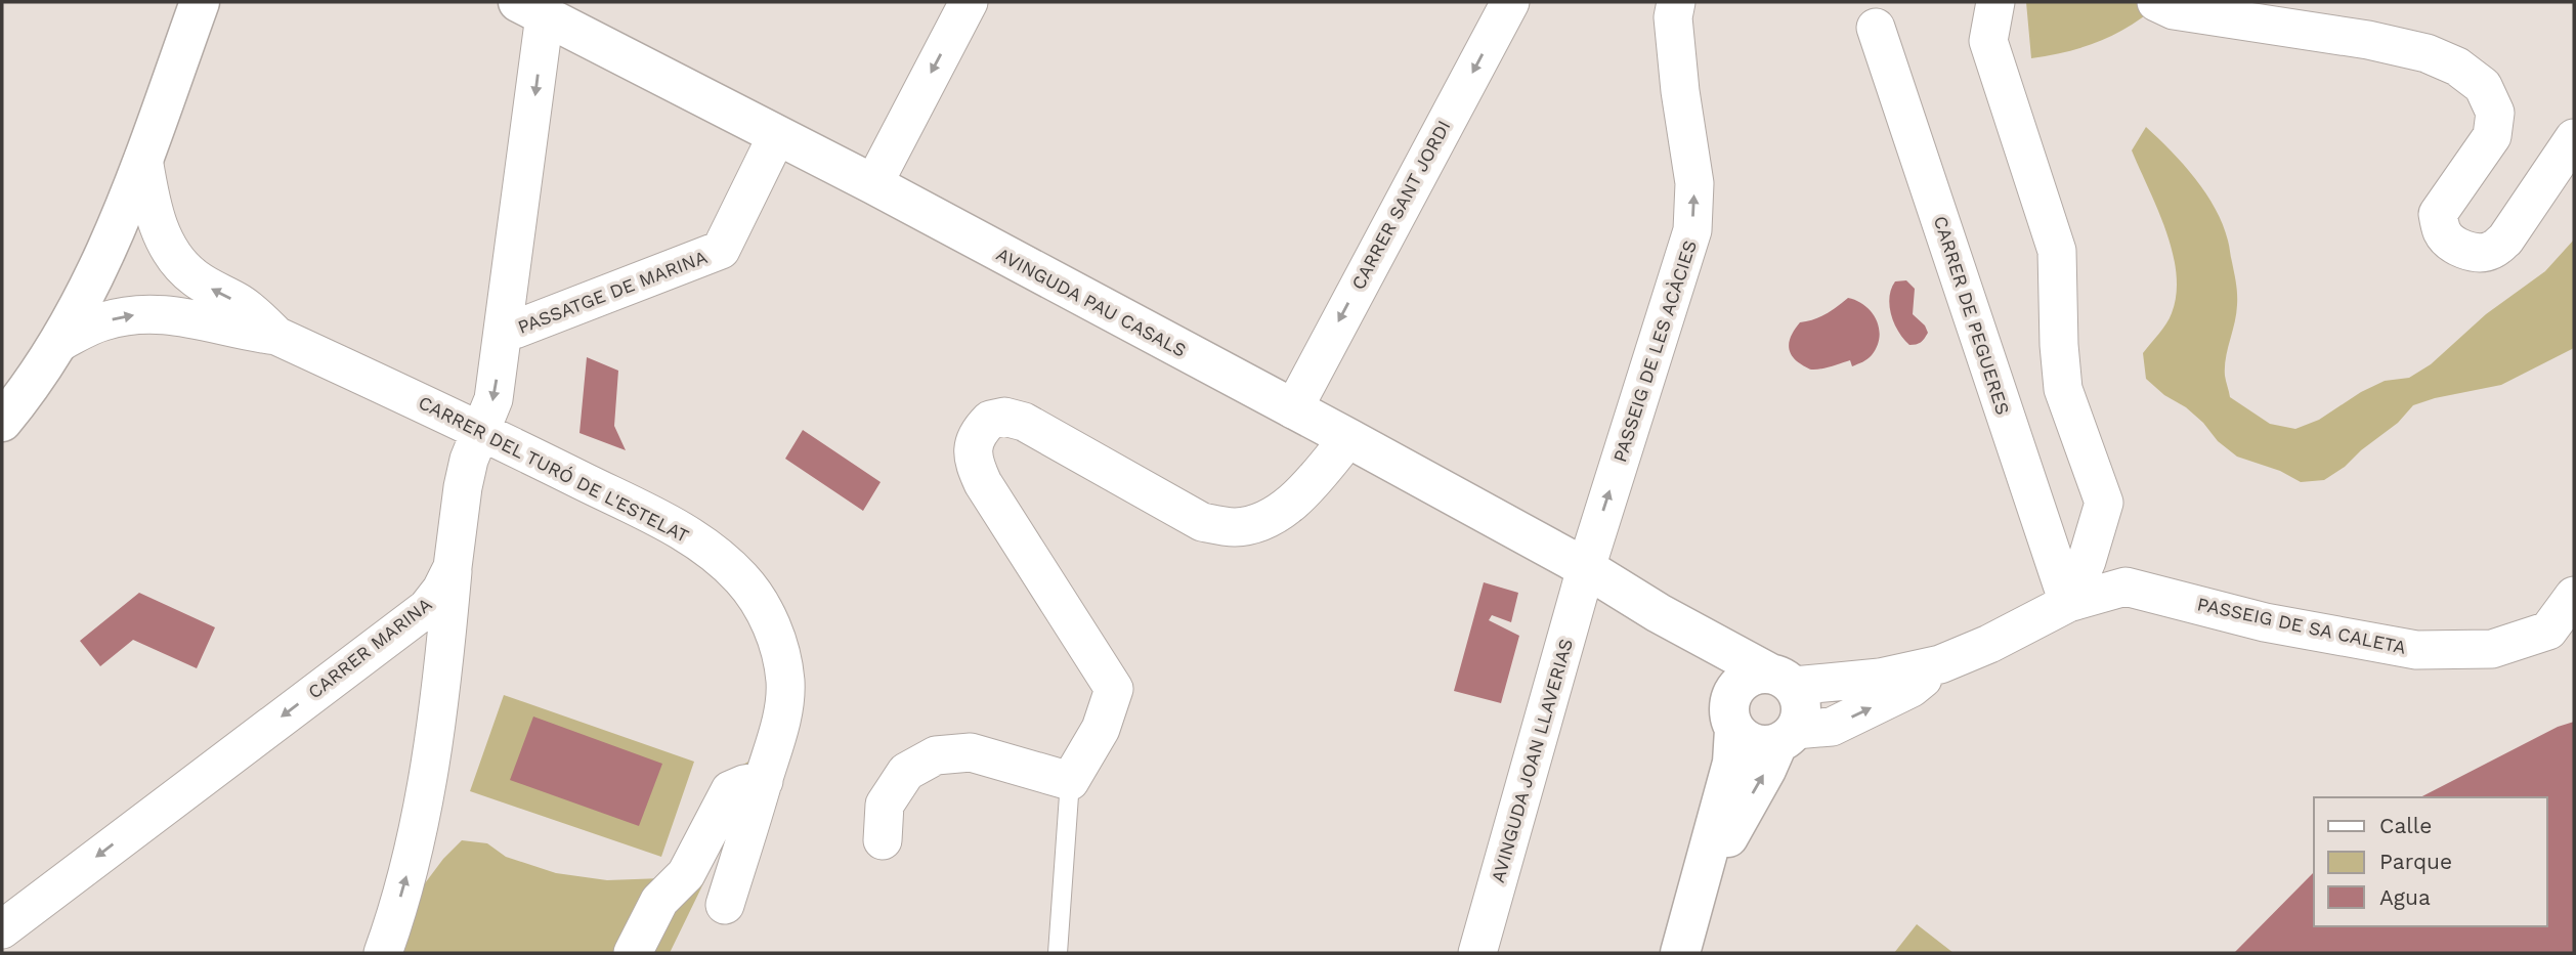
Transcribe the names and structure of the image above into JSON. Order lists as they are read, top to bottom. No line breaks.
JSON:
{"streets":{"street":["CARRER SANT JORDI","PASSATGE DE MARINA","AVINGUDA PAU CASALS","CARRER DE PEGUERES","PASSEIG DE LES ACÀCIES","CARRER DEL TURÓ DE L'ESTELAT","PASSEIG DE SA CALETA","CARRER MARINA","AVINGUDA JOAN LLAVERIAS"]},"crossings":[["CARRER SANT JORDI","AVINGUDA PAU CASALS"],["PASSATGE DE MARINA","AVINGUDA PAU CASALS"],["PASSATGE DE MARINA","CARRER MARINA"],["AVINGUDA PAU CASALS","PASSEIG DE LES ACÀCIES"],["AVINGUDA PAU CASALS","PASSEIG DE SA CALETA"],["AVINGUDA PAU CASALS","CARRER MARINA"],["AVINGUDA PAU CASALS","AVINGUDA JOAN LLAVERIAS"],["CARRER DE PEGUERES","PASSEIG DE SA CALETA"],["PASSEIG DE LES ACÀCIES","AVINGUDA JOAN LLAVERIAS"],["CARRER DEL TURÓ DE L'ESTELAT","CARRER MARINA"]],"one_way":["CARRER SANT JORDI","PASSEIG DE LES ACÀCIES"],"legend":["Calle","Parque","Agua"]}
